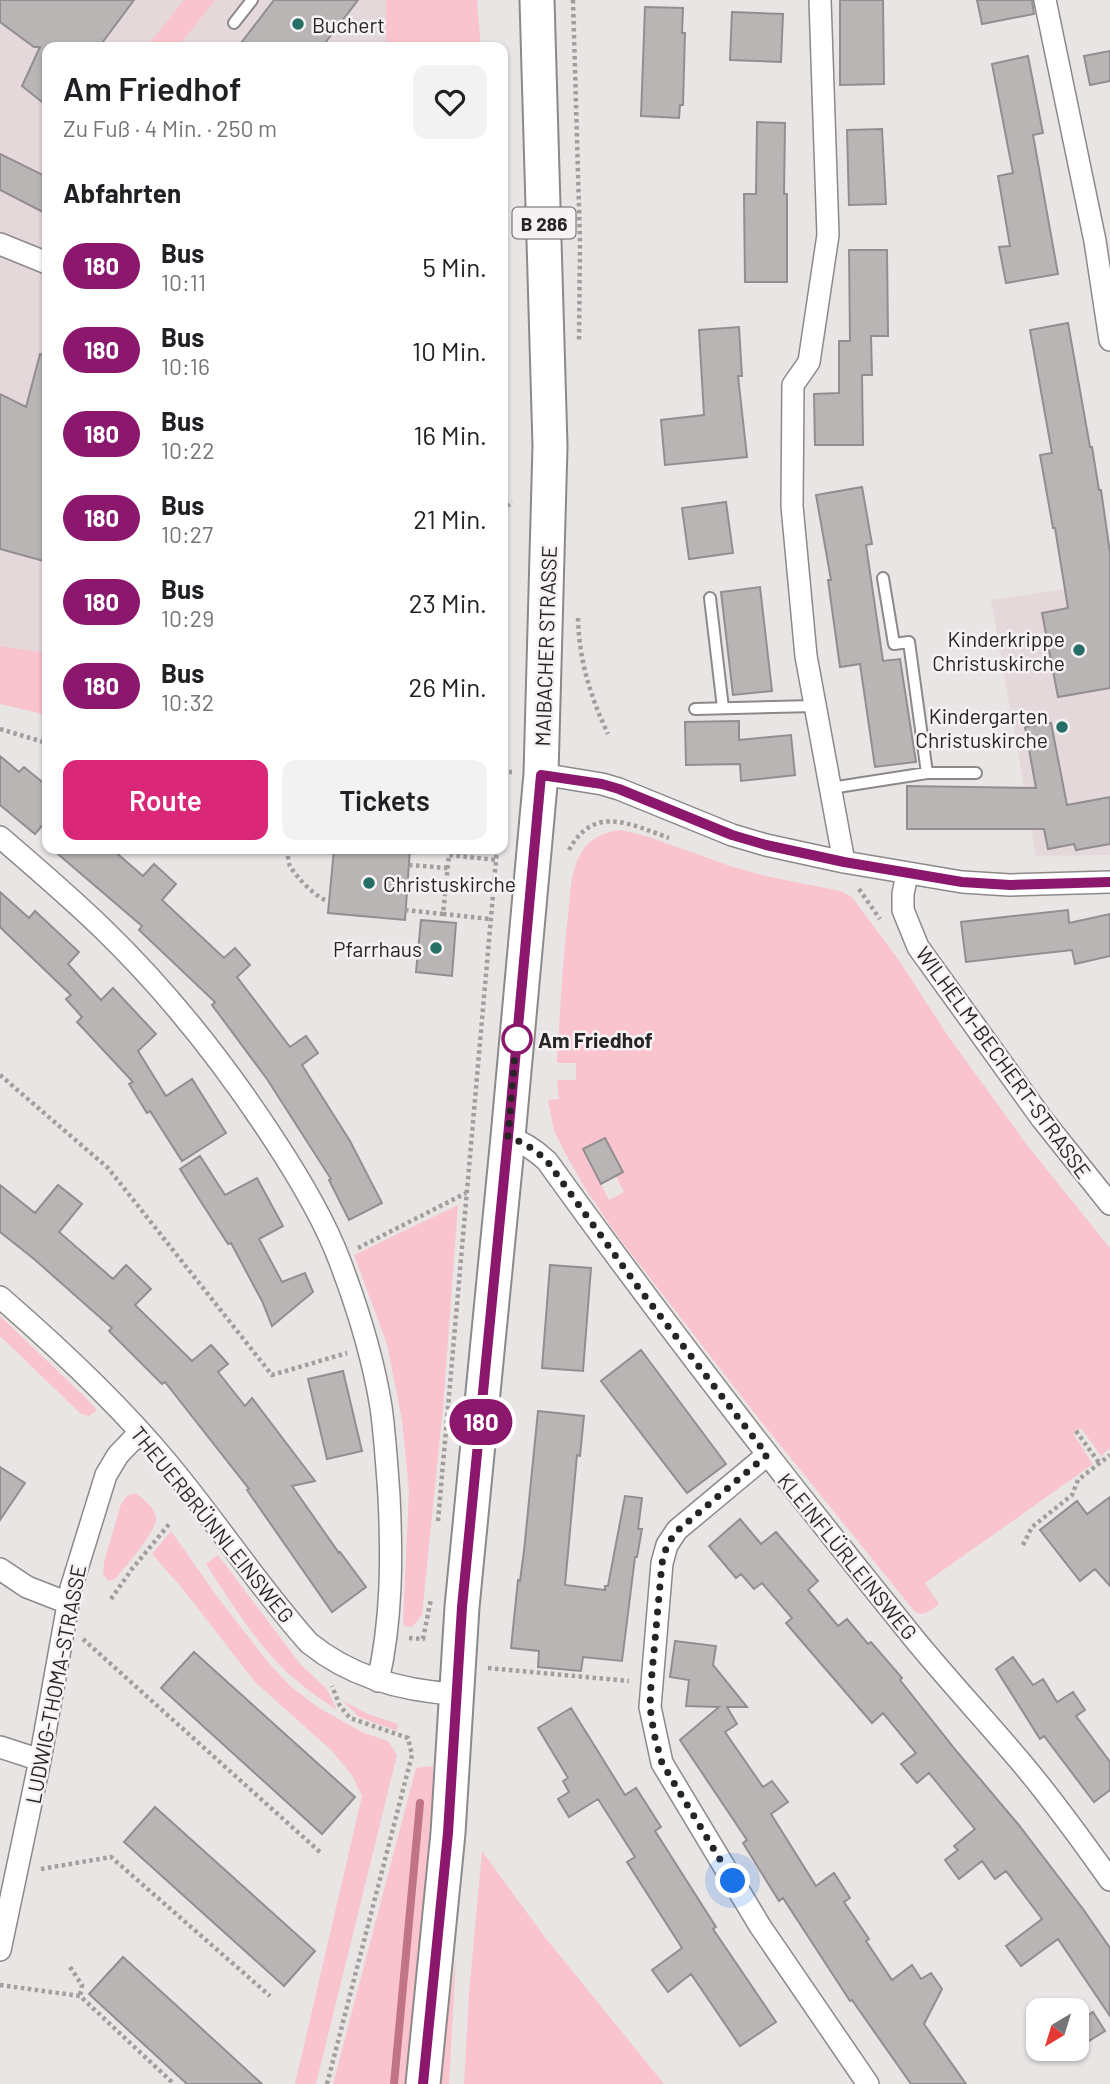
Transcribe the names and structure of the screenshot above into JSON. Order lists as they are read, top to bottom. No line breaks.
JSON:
{"streets":{"main road":["B 286","MAIBACHER STRASSE"],"street":["WILHELM-BECHERT-STRASSE","THEUERBRÜNNLEINSWEG","KLEINFLÜRLEINSWEG","LUDWIG-THOMA-STRASSE"]},"crossings":[["MAIBACHER STRASSE","THEUERBRÜNNLEINSWEG"],["MAIBACHER STRASSE","KLEINFLÜRLEINSWEG"],["THEUERBRÜNNLEINSWEG","LUDWIG-THOMA-STRASSE"]],"places":["Buchert","Kinderkrippe Christuskirche","Kindergarten Christuskirche","Christuskirche","Pfarrhaus","Am Friedhof"],"lines":["bus line 180"],"north":"bottom left","page":{"on_map":"180","heading":[["Am Friedhof","Zu Fuß · 4 Min. · 250 m"],"Abfahrten"],"list":[{"mark":"180","name":"Bus","note":"10:11","value":"5 Min."},{"mark":"180","name":"Bus","note":"10:16","value":"10 Min."},{"mark":"180","name":"Bus","note":"10:22","value":"16 Min."},{"mark":"180","name":"Bus","note":"10:27","value":"21 Min."},{"mark":"180","name":"Bus","note":"10:29","value":"23 Min."},{"mark":"180","name":"Bus","note":"10:32","value":"26 Min."}],"buttons":["Route","Tickets"]}}
